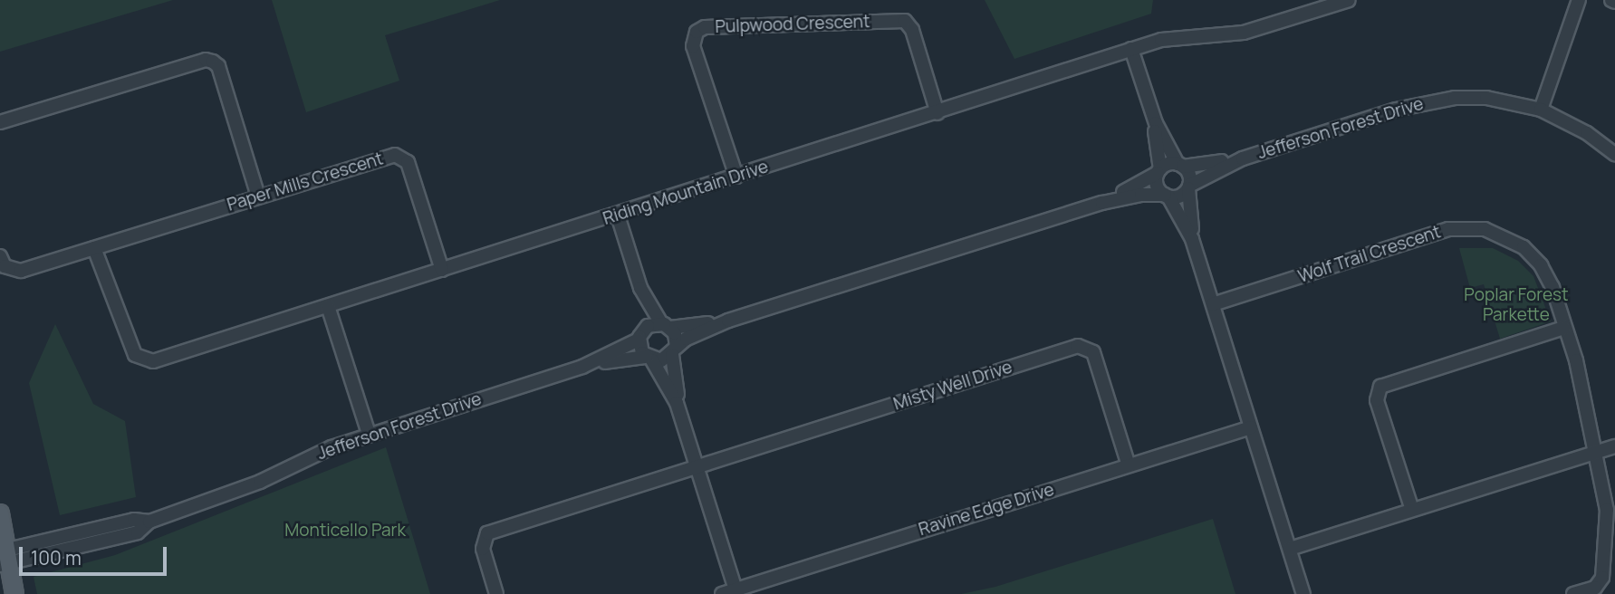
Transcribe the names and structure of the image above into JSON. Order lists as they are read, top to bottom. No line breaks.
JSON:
{"streets":{"street":["Pulpwood Crescent","Jefferson Forest Drive","Paper Mills Crescent","Riding Mountain Drive","Wolf Trail Crescent","Misty Well Drive","Ravine Edge Drive"]},"crossings":[["Pulpwood Crescent","Riding Mountain Drive"],["Paper Mills Crescent","Riding Mountain Drive"],["Misty Well Drive","Ravine Edge Drive"]],"parks":["Poplar Forest Parkette","Monticello Park"],"scale_bar":"100 m"}
